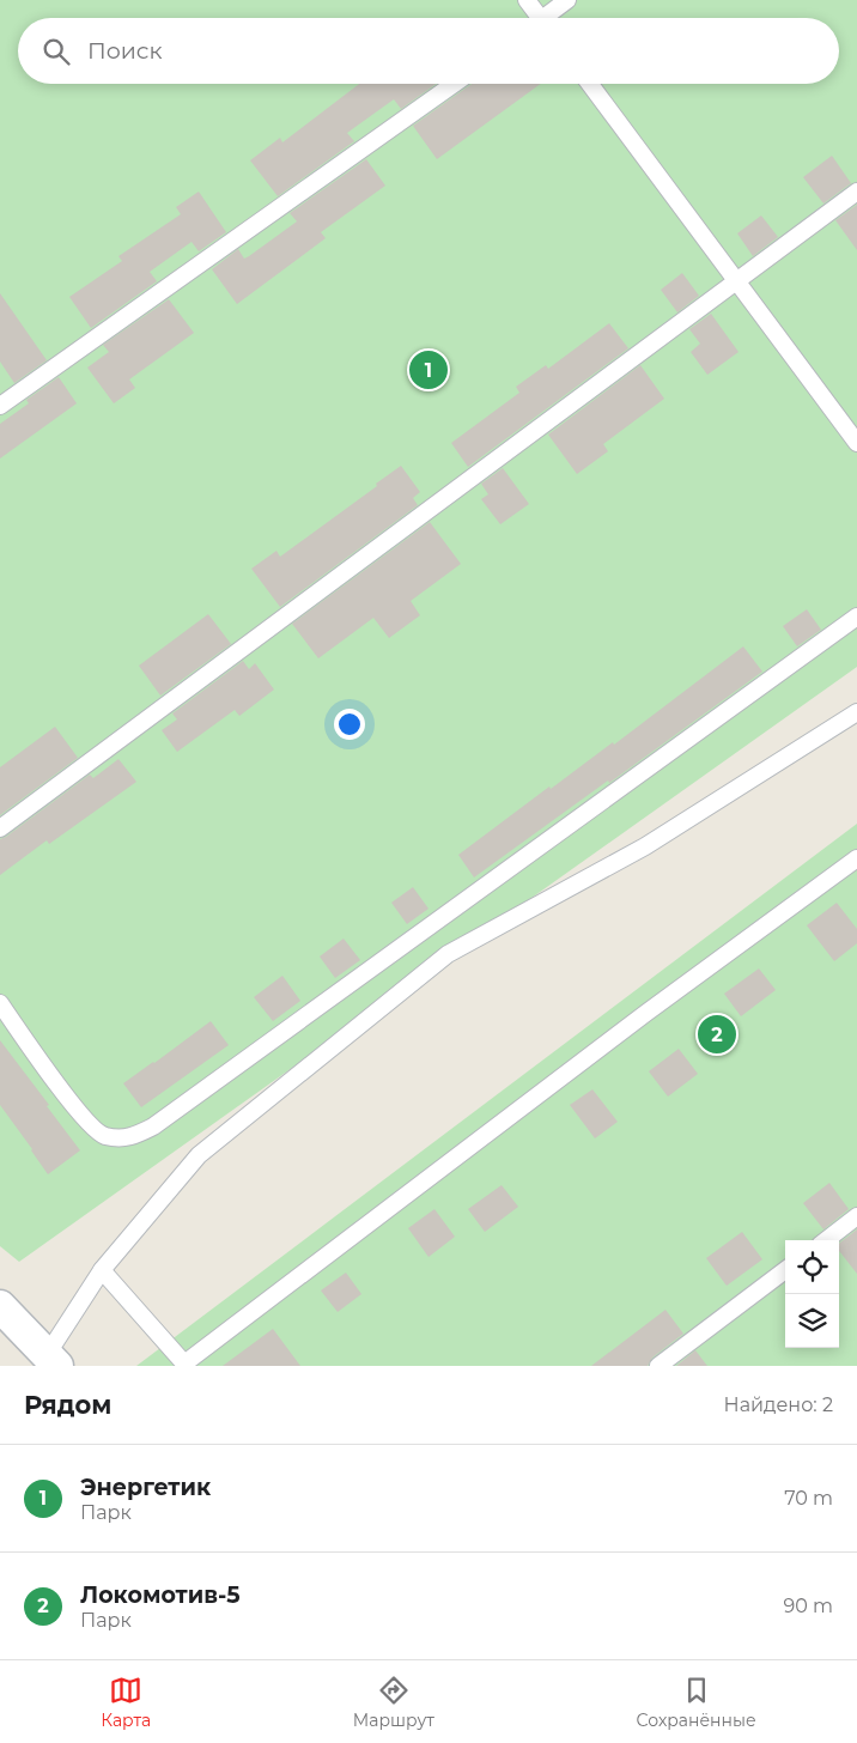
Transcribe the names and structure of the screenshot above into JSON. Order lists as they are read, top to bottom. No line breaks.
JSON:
{"page":{"search":"Поиск","pins":["1","2"],"heading":["Рядом","Найдено: 2"],"list":[{"mark":"1","name":"Энергетик","note":"Парк","value":"70 m"},{"mark":"2","name":"Локомотив-5","note":"Парк","value":"90 m"}],"nav":["Карта","Маршрут","Сохранённые"]}}
